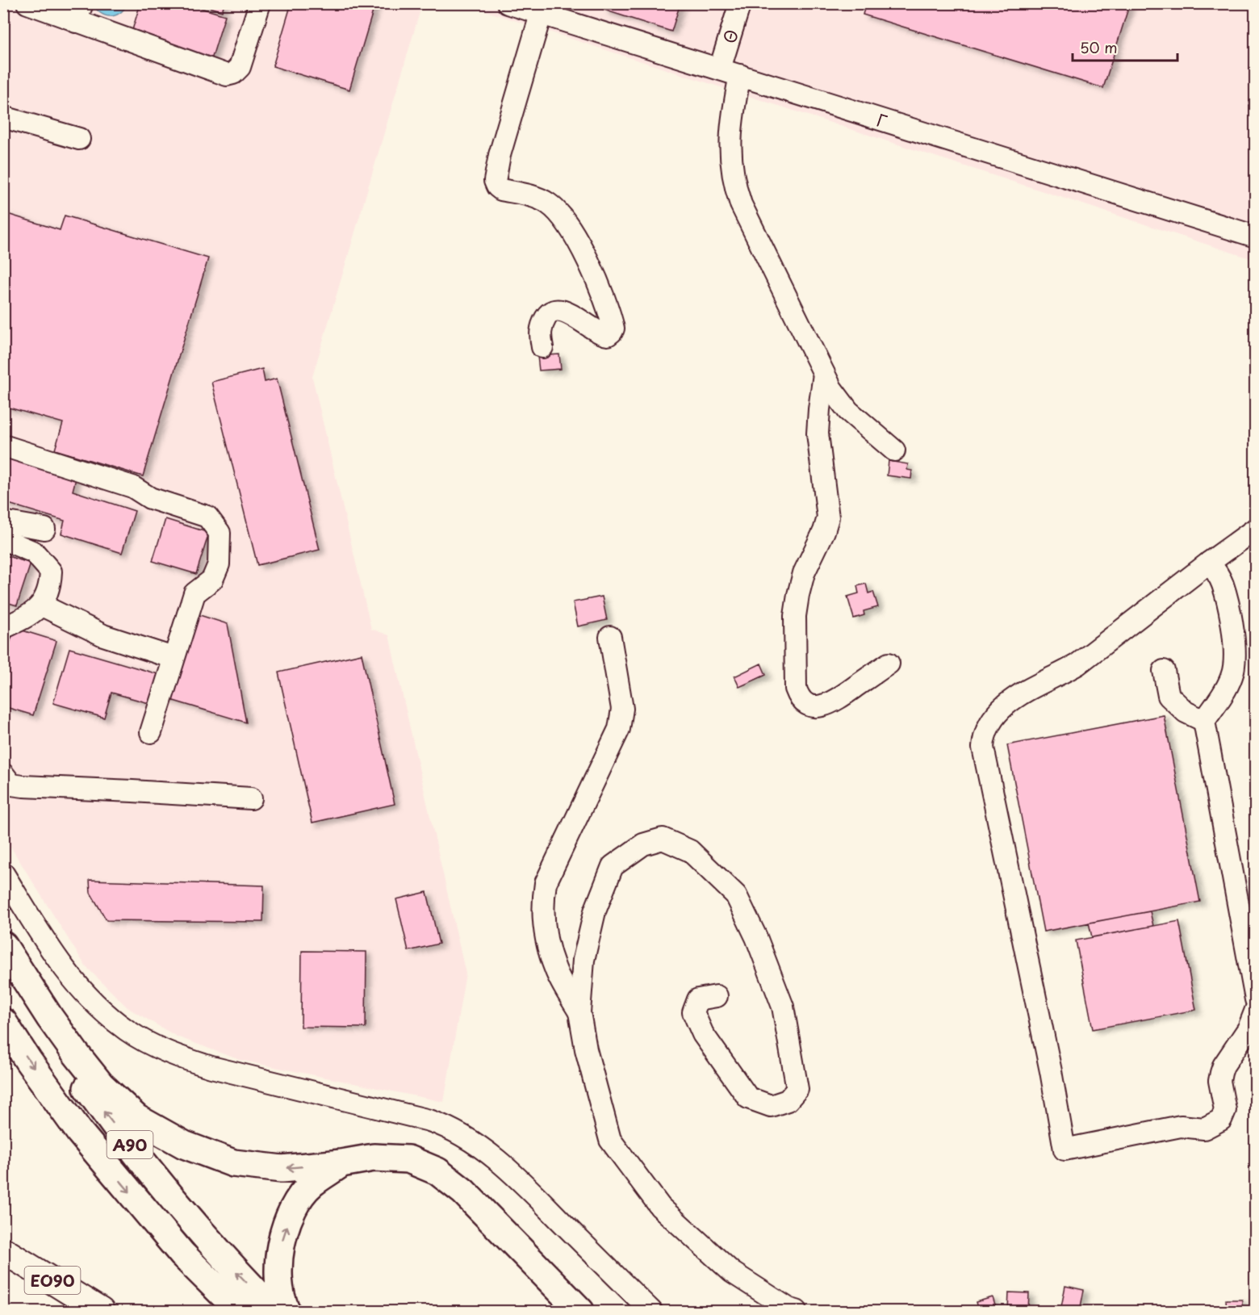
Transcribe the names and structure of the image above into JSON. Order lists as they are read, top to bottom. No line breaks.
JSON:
{"streets":{"highway":["Α90"],"main road":["ΕΟ90"],"street":["Θ","Γ"]},"crossings":[["Θ","Γ"]],"scale_bar":"50 m"}
